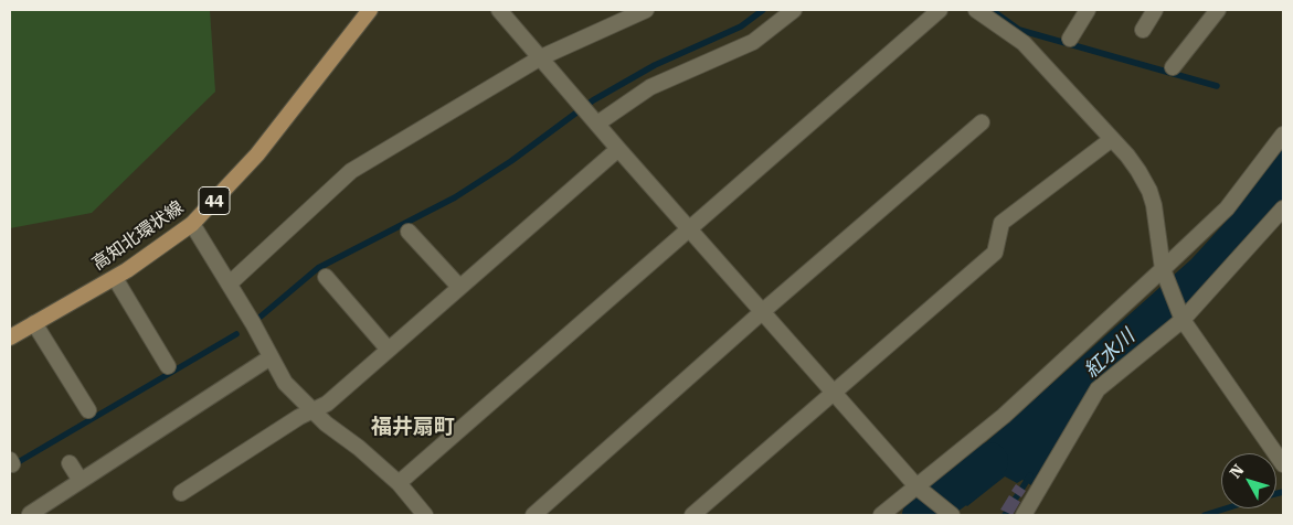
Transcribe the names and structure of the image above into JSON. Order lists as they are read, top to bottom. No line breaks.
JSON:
{"streets":{"main road":["44","高知北環状線"]},"districts":["福井扇町"],"water":["紅水川"],"north":"top left"}
